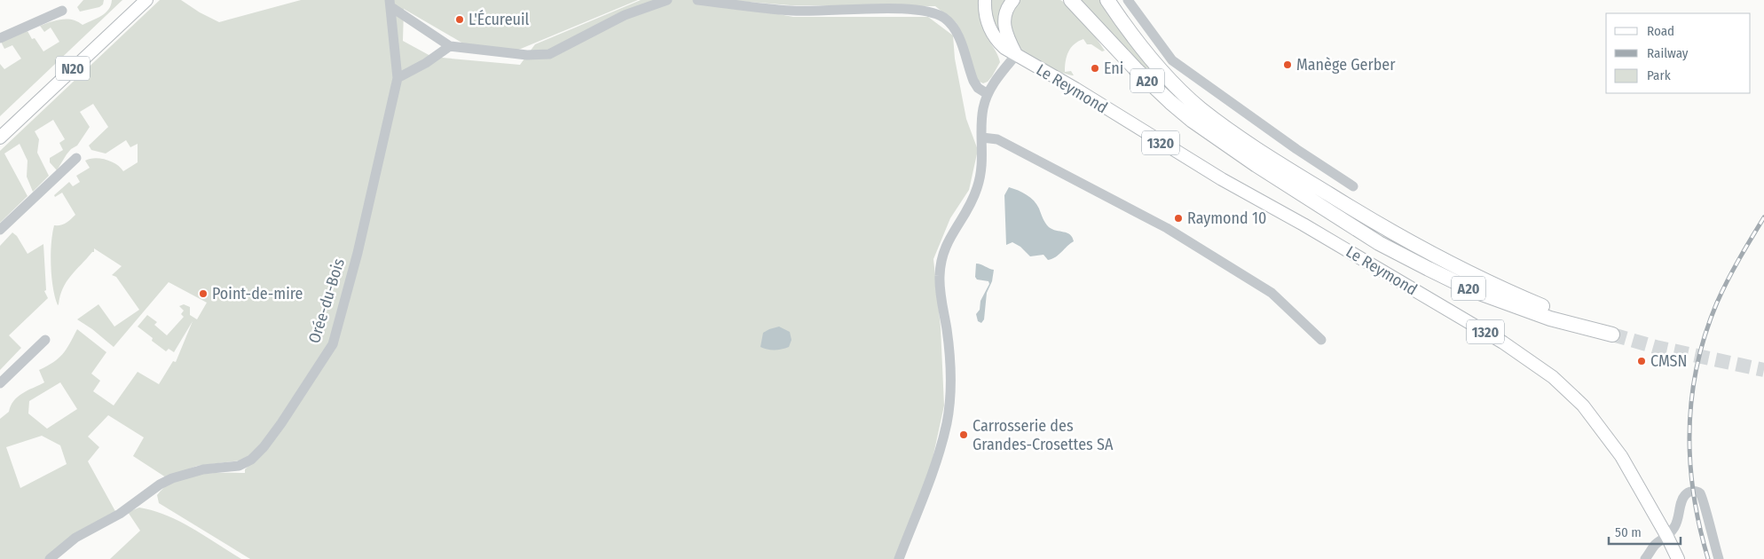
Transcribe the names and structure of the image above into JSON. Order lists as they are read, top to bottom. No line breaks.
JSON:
{"streets":{"highway":["A20"],"main road":["N20","Le Reymond","1320"],"street":["Orée-du-Bois"]},"crossings":[["Le Reymond","1320"]],"places":["L'Écureuil","Manège Gerber","Eni","Raymond 10","Point-de-mire","CMSN","Carrosserie des Grandes-Crosettes SA"],"legend":["Road","Railway","Park"],"scale_bar":"50 m"}
